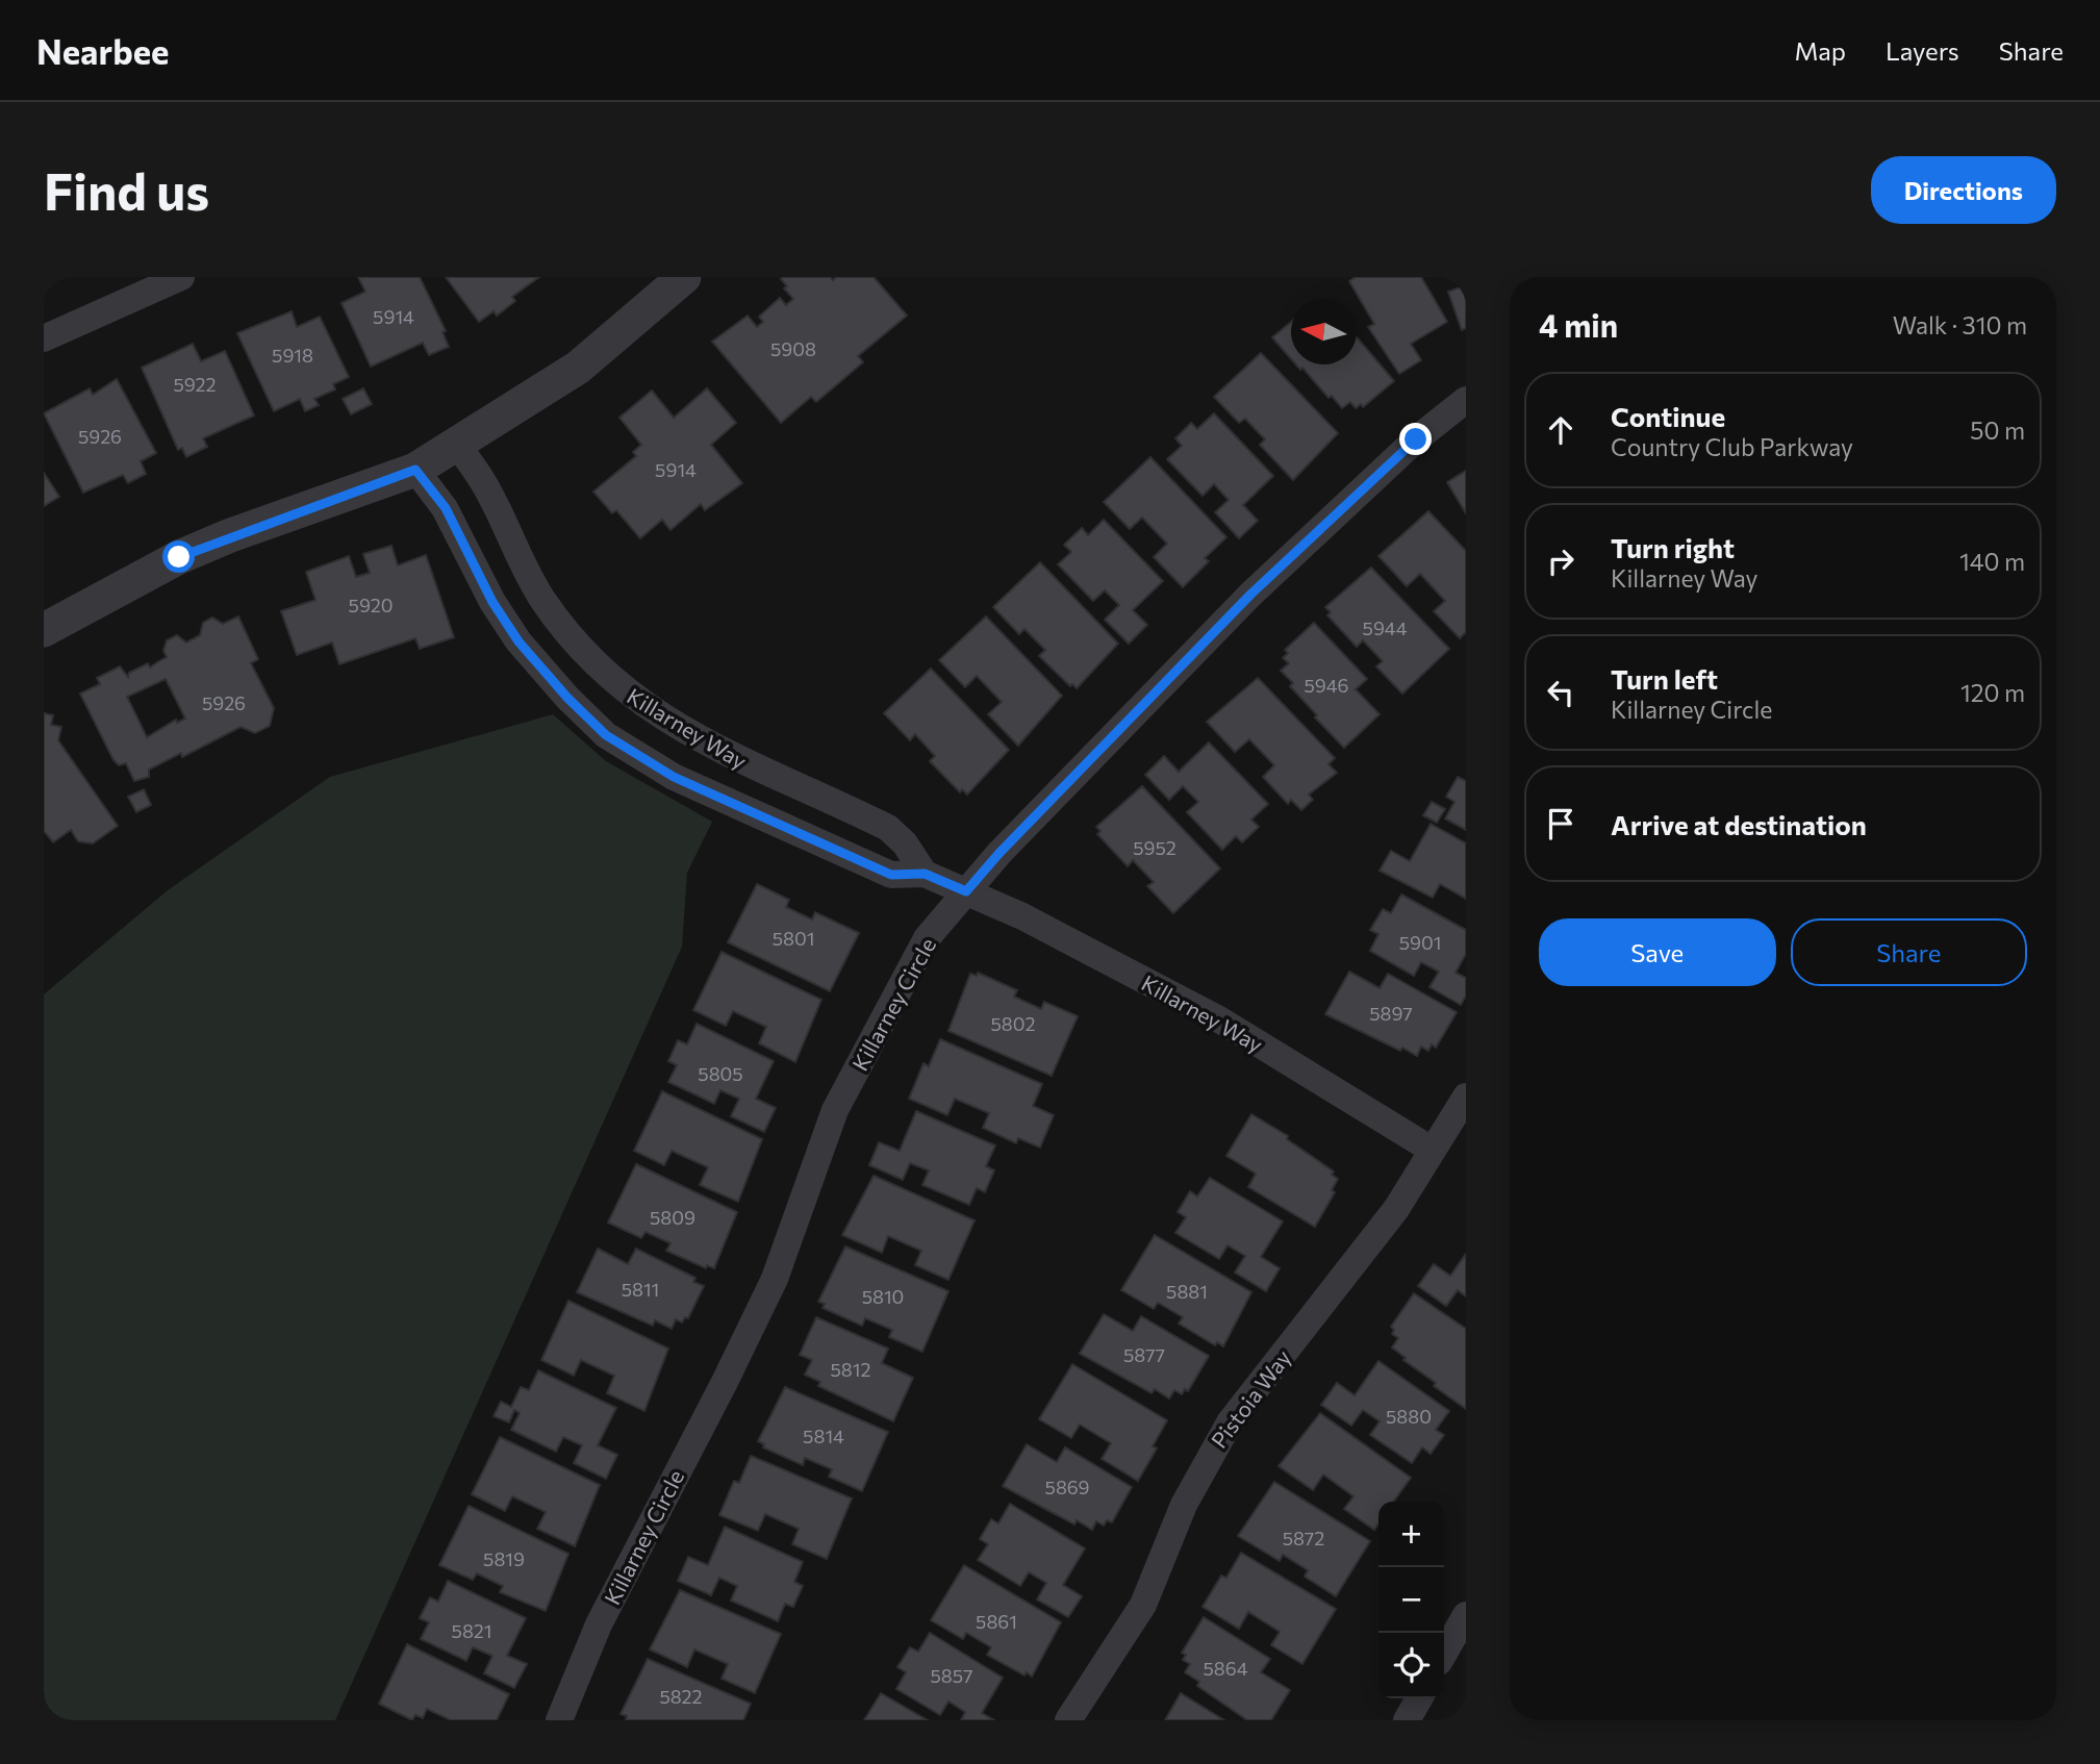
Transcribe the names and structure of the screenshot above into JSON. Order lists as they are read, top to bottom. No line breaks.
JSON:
{"streets":{"street":["Killarney Way","Killarney Circle","Pistoia Way"]},"crossings":[["Killarney Way","Killarney Circle"],["Killarney Way","Pistoia Way"]],"house_numbers":["5914","5908","5918","5922","5926","5914","5920","5944","5946","5926","5952","5801","5901","5897","5802","5805","5809","5811","5881","5810","5877","5812","5880","5814","5869","5872","5819","5861","5821","5864","5857","5822"],"north":"left","page":{"header":"Nearbee","nav":["Map","Layers","Share"],"buttons":["Directions",["Save","Share"]],"title":"Find us","heading":["4 min","Walk · 310 m"],"list":[["Continue","Country Club Parkway","50 m"],["Turn right","Killarney Way","140 m"],["Turn left","Killarney Circle","120 m"],"Arrive at destination"],"map_buttons":["+","−"]}}
